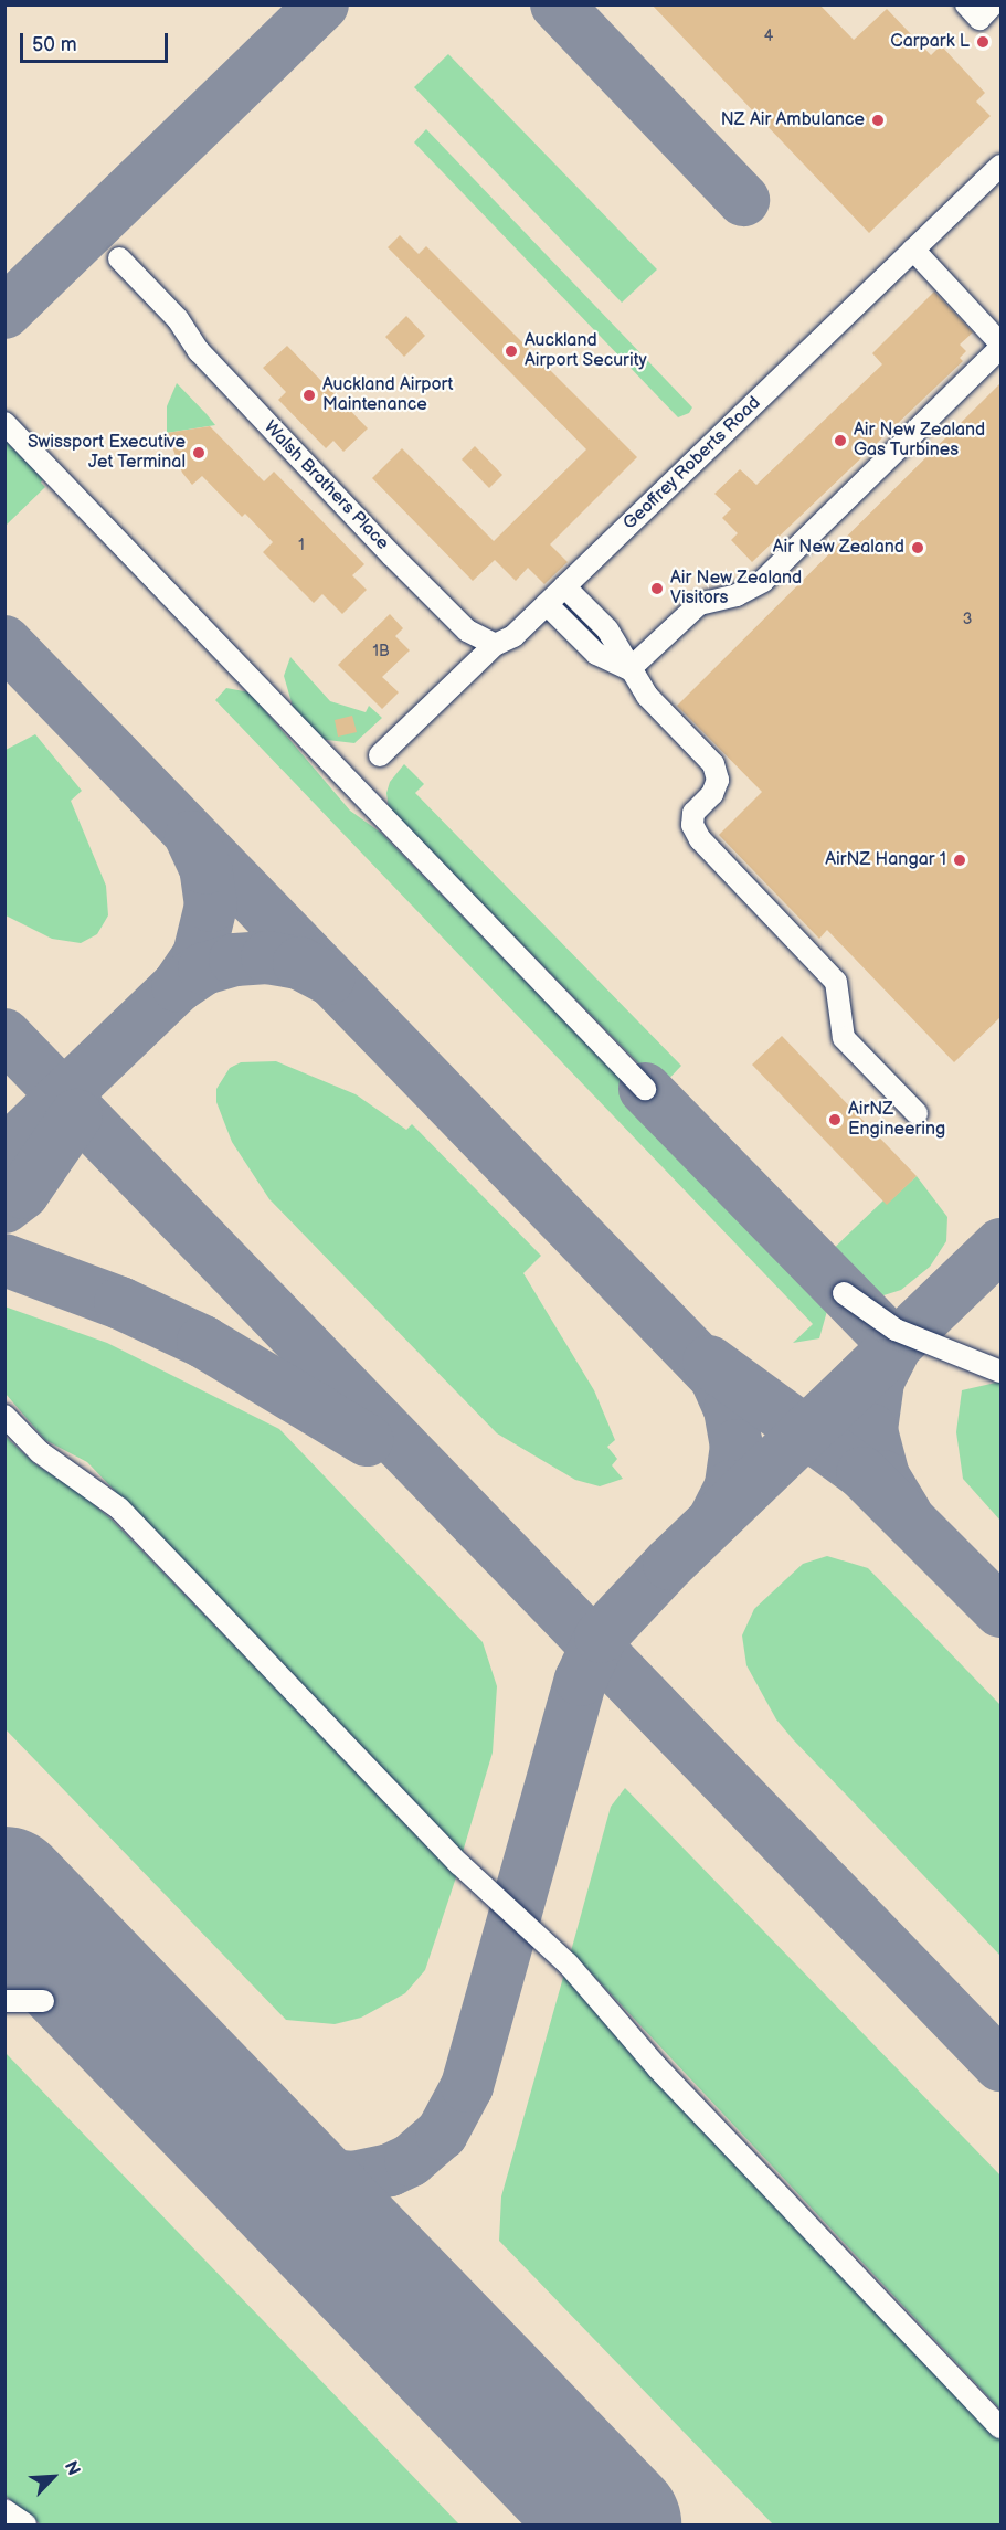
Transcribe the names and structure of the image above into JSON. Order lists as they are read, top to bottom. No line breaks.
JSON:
{"streets":{"street":["Geoffrey Roberts Road","Walsh Brothers Place"]},"crossings":[["Geoffrey Roberts Road","Walsh Brothers Place"]],"places":["Carpark L","NZ Air Ambulance","Auckland Airport Security","Auckland Airport Maintenance","Air New Zealand Gas Turbines","Swissport Executive Jet Terminal","Air New Zealand","Air New Zealand Visitors","AirNZ Hangar 1","AirNZ Engineering"],"house_numbers":["4","1","3","1B"],"scale_bar":"50 m","north":"top right"}
